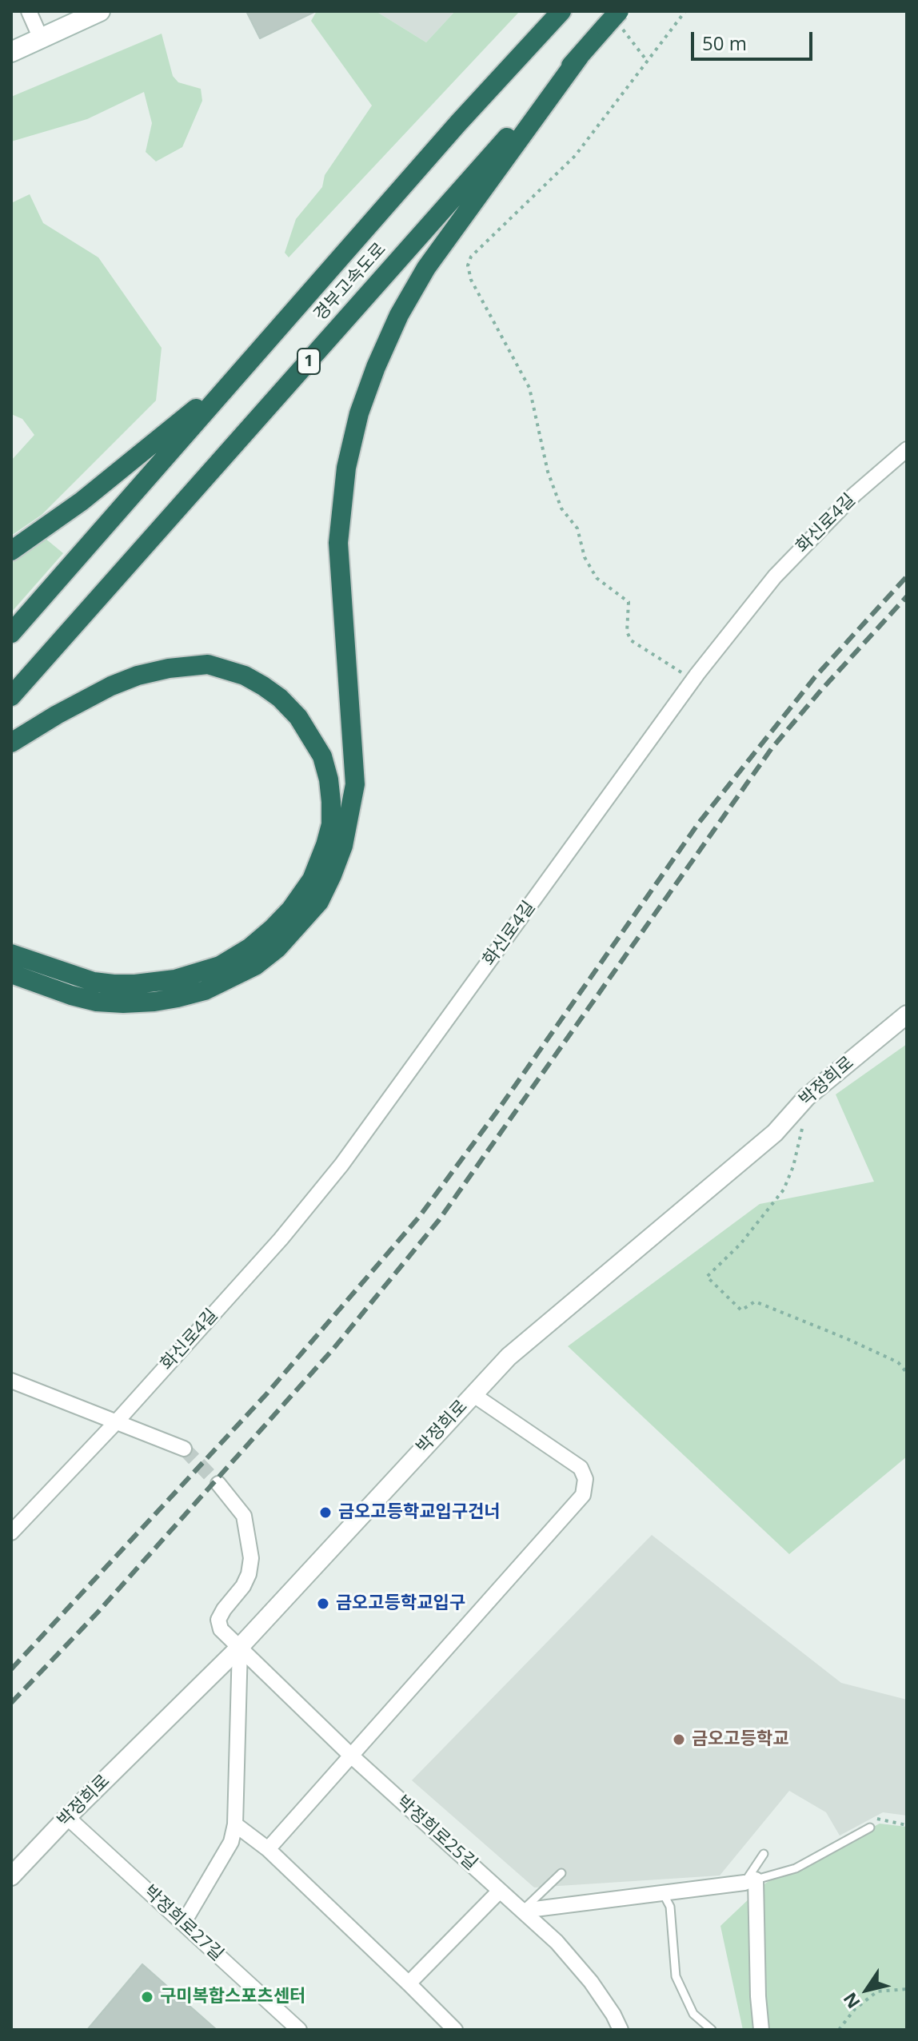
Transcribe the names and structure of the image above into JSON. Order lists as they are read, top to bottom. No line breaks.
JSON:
{"streets":{"highway":["경부고속도로","1"],"street":["화신로4길","박정희로","박정희로25길","박정희로27길"]},"crossings":[["박정희로","박정희로25길"],["박정희로","박정희로27길"]],"places":["금오고등학교입구건너","금오고등학교입구","금오고등학교","구미복합스포츠센터"],"scale_bar":"50 m","north":"bottom left"}
